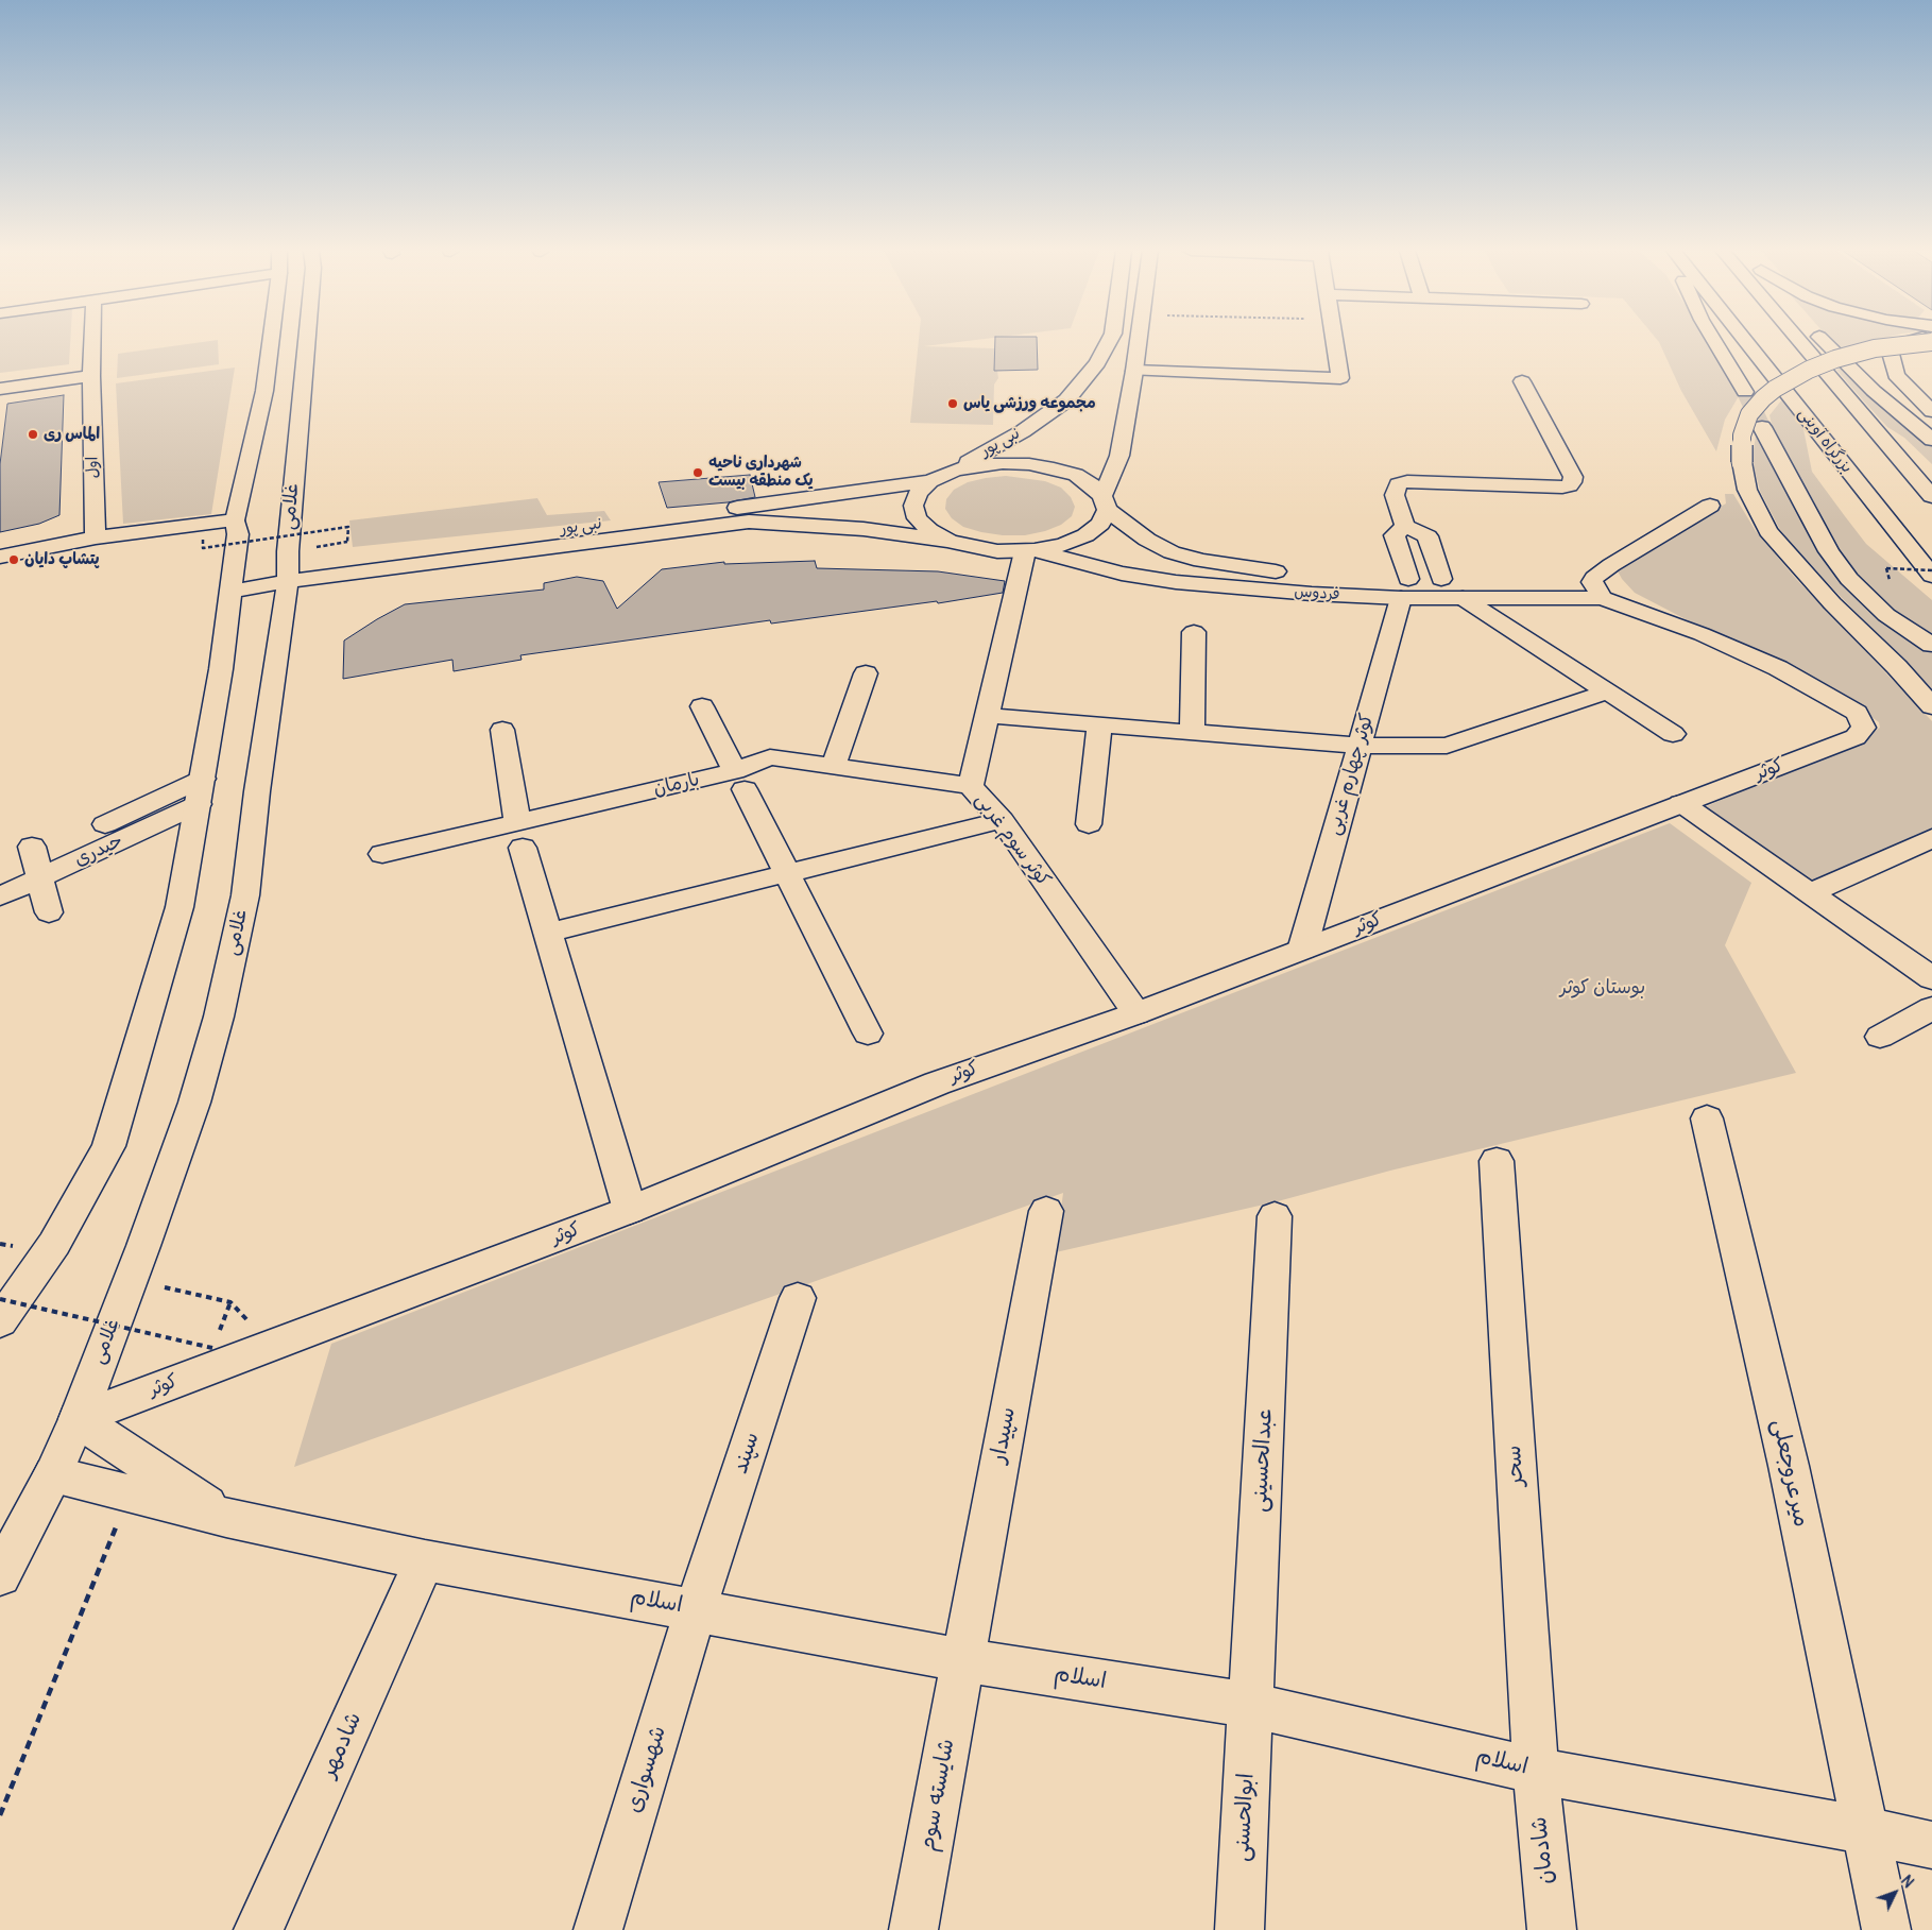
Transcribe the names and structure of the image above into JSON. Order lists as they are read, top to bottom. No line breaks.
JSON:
{"streets":{"main road":["بزرگراه آوینی","نبی پور","اول","غلامی","فردوس","کوثر","کوثر چهارم غربی","بارمان","کوثر سوم غربی","حیدری","سپیدار","سپند","عبدالحسینی","سحر","میرعروجعلی","اسلام","شادمهر","شهسواری","شایسته سوم","ابوالحسنی","شادمان"]},"crossings":[["نبی پور","غلامی"],["نبی پور","فردوس"],["غلامی","کوثر"],["غلامی","اسلام"],["فردوس","کوثر"],["فردوس","کوثر چهارم غربی"],["فردوس","کوثر سوم غربی"],["کوثر","کوثر چهارم غربی"],["کوثر","کوثر سوم غربی"],["بارمان","کوثر سوم غربی"],["سپیدار","اسلام"],["سپیدار","شایسته سوم"],["سپند","اسلام"],["سپند","شهسواری"],["عبدالحسینی","اسلام"],["عبدالحسینی","ابوالحسنی"],["سحر","اسلام"],["سحر","شادمان"],["میرعروجعلی","اسلام"],["اسلام","شادمهر"],["اسلام","شهسواری"],["اسلام","شایسته سوم"],["اسلام","ابوالحسنی"],["اسلام","شادمان"]],"parks":["بوستان کوثر"],"places":["مجموعه ورزشی یاس","الماس ری","شهرداری ناحیه یک منطقه بیست","پتشاپ دایان"],"north":"top right"}
